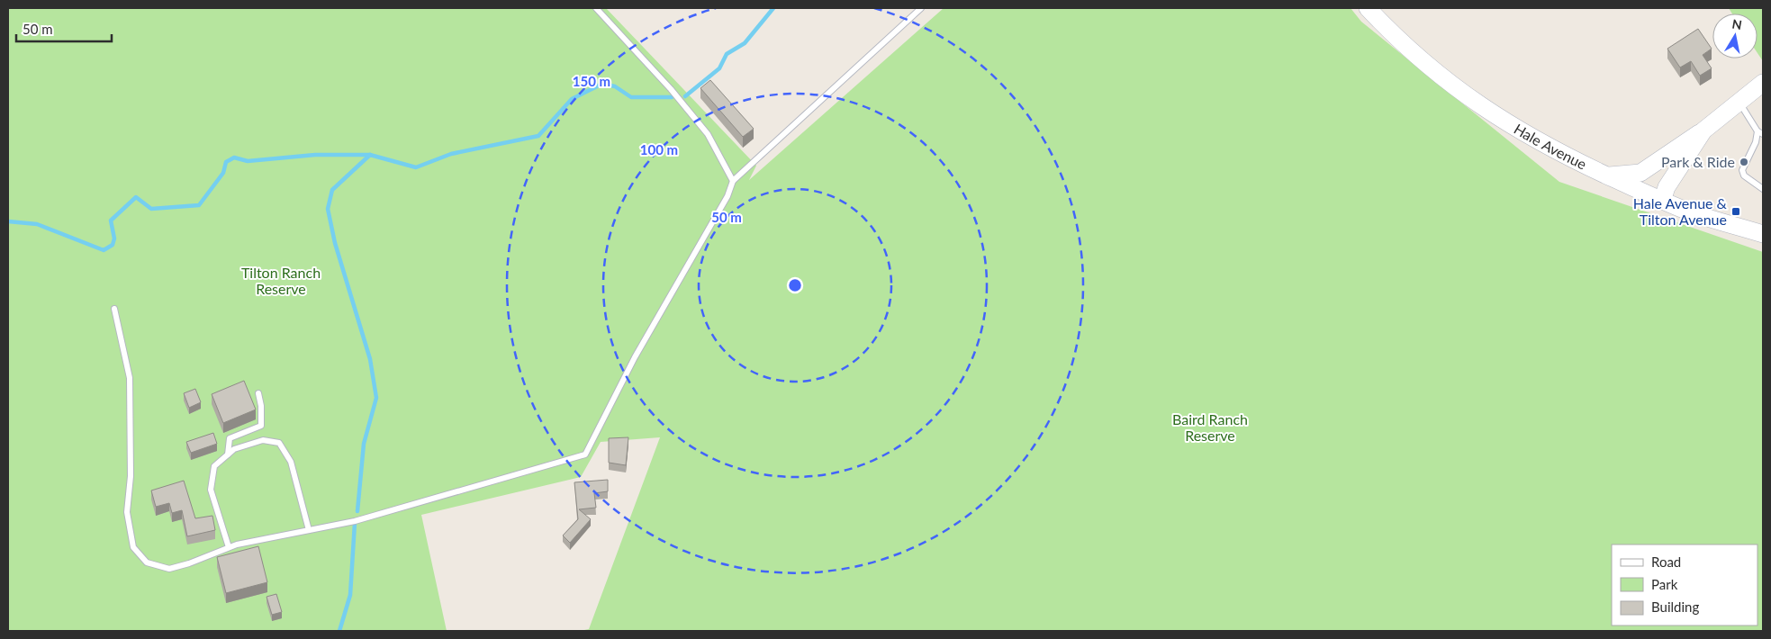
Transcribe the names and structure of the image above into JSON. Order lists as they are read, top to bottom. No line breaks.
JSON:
{"streets":{"main road":["Hale Avenue"]},"parks":["Tilton Ranch Reserve","Baird Ranch Reserve"],"places":{"other":["Park & Ride"],"transit":["Hale Avenue & Tilton Avenue"]},"legend":["Road","Park","Building"],"scale_bar":"50 m","north":"top","rings":["150 m","100 m","50 m"]}
